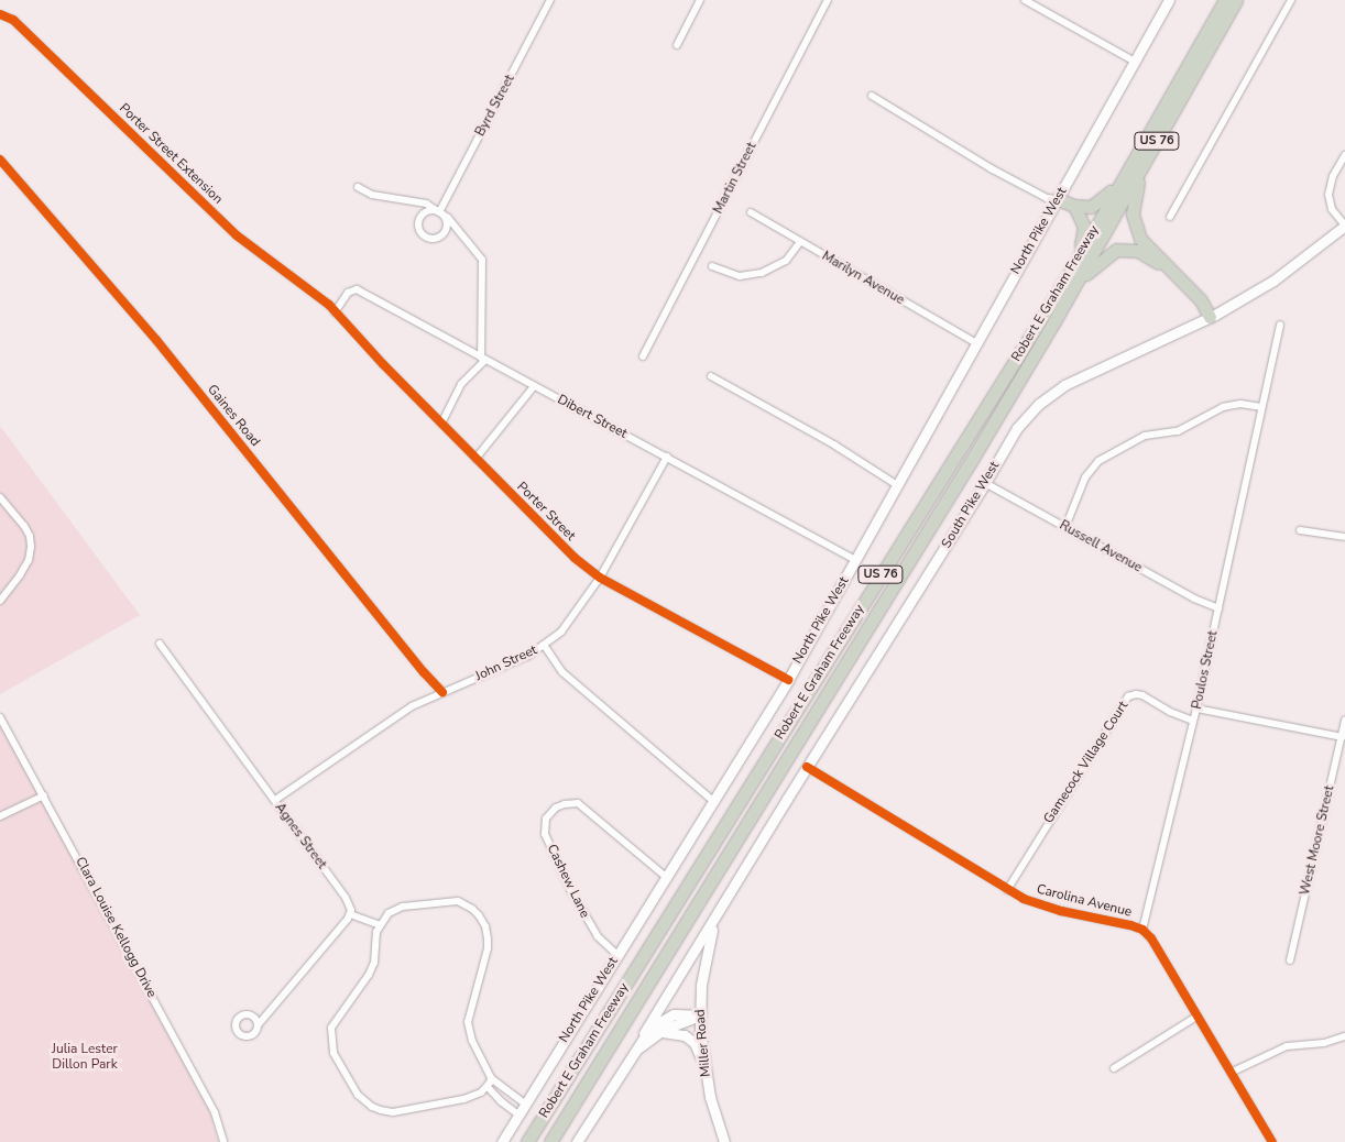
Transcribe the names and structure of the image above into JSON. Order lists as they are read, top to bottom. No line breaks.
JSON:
{"streets":{"highway":["US 76","Robert E Graham Freeway"],"main road":["North Pike West","South Pike West","Miller Road"],"street":["Byrd Street","Porter Street Extension","Martin Street","Marilyn Avenue","Gaines Road","Dibert Street","Porter Street","Russell Avenue","John Street","Poulos Street","Gamecock Village Court","Agnes Street","West Moore Street","Cashew Lane","Carolina Avenue","Clara Louise Kellogg Drive"]},"crossings":[["Porter Street Extension","Porter Street"],["North Pike West","Marilyn Avenue"],["North Pike West","Dibert Street"],["North Pike West","Porter Street"],["North Pike West","Cashew Lane"],["Gaines Road","John Street"],["Dibert Street","Porter Street"],["Dibert Street","John Street"],["South Pike West","Russell Avenue"],["South Pike West","Carolina Avenue"],["South Pike West","Miller Road"],["Porter Street","John Street"],["Russell Avenue","Poulos Street"],["John Street","Agnes Street"],["Poulos Street","Gamecock Village Court"],["Poulos Street","Carolina Avenue"],["Gamecock Village Court","Carolina Avenue"]],"parks":["Julia Lester Dillon Park"]}
